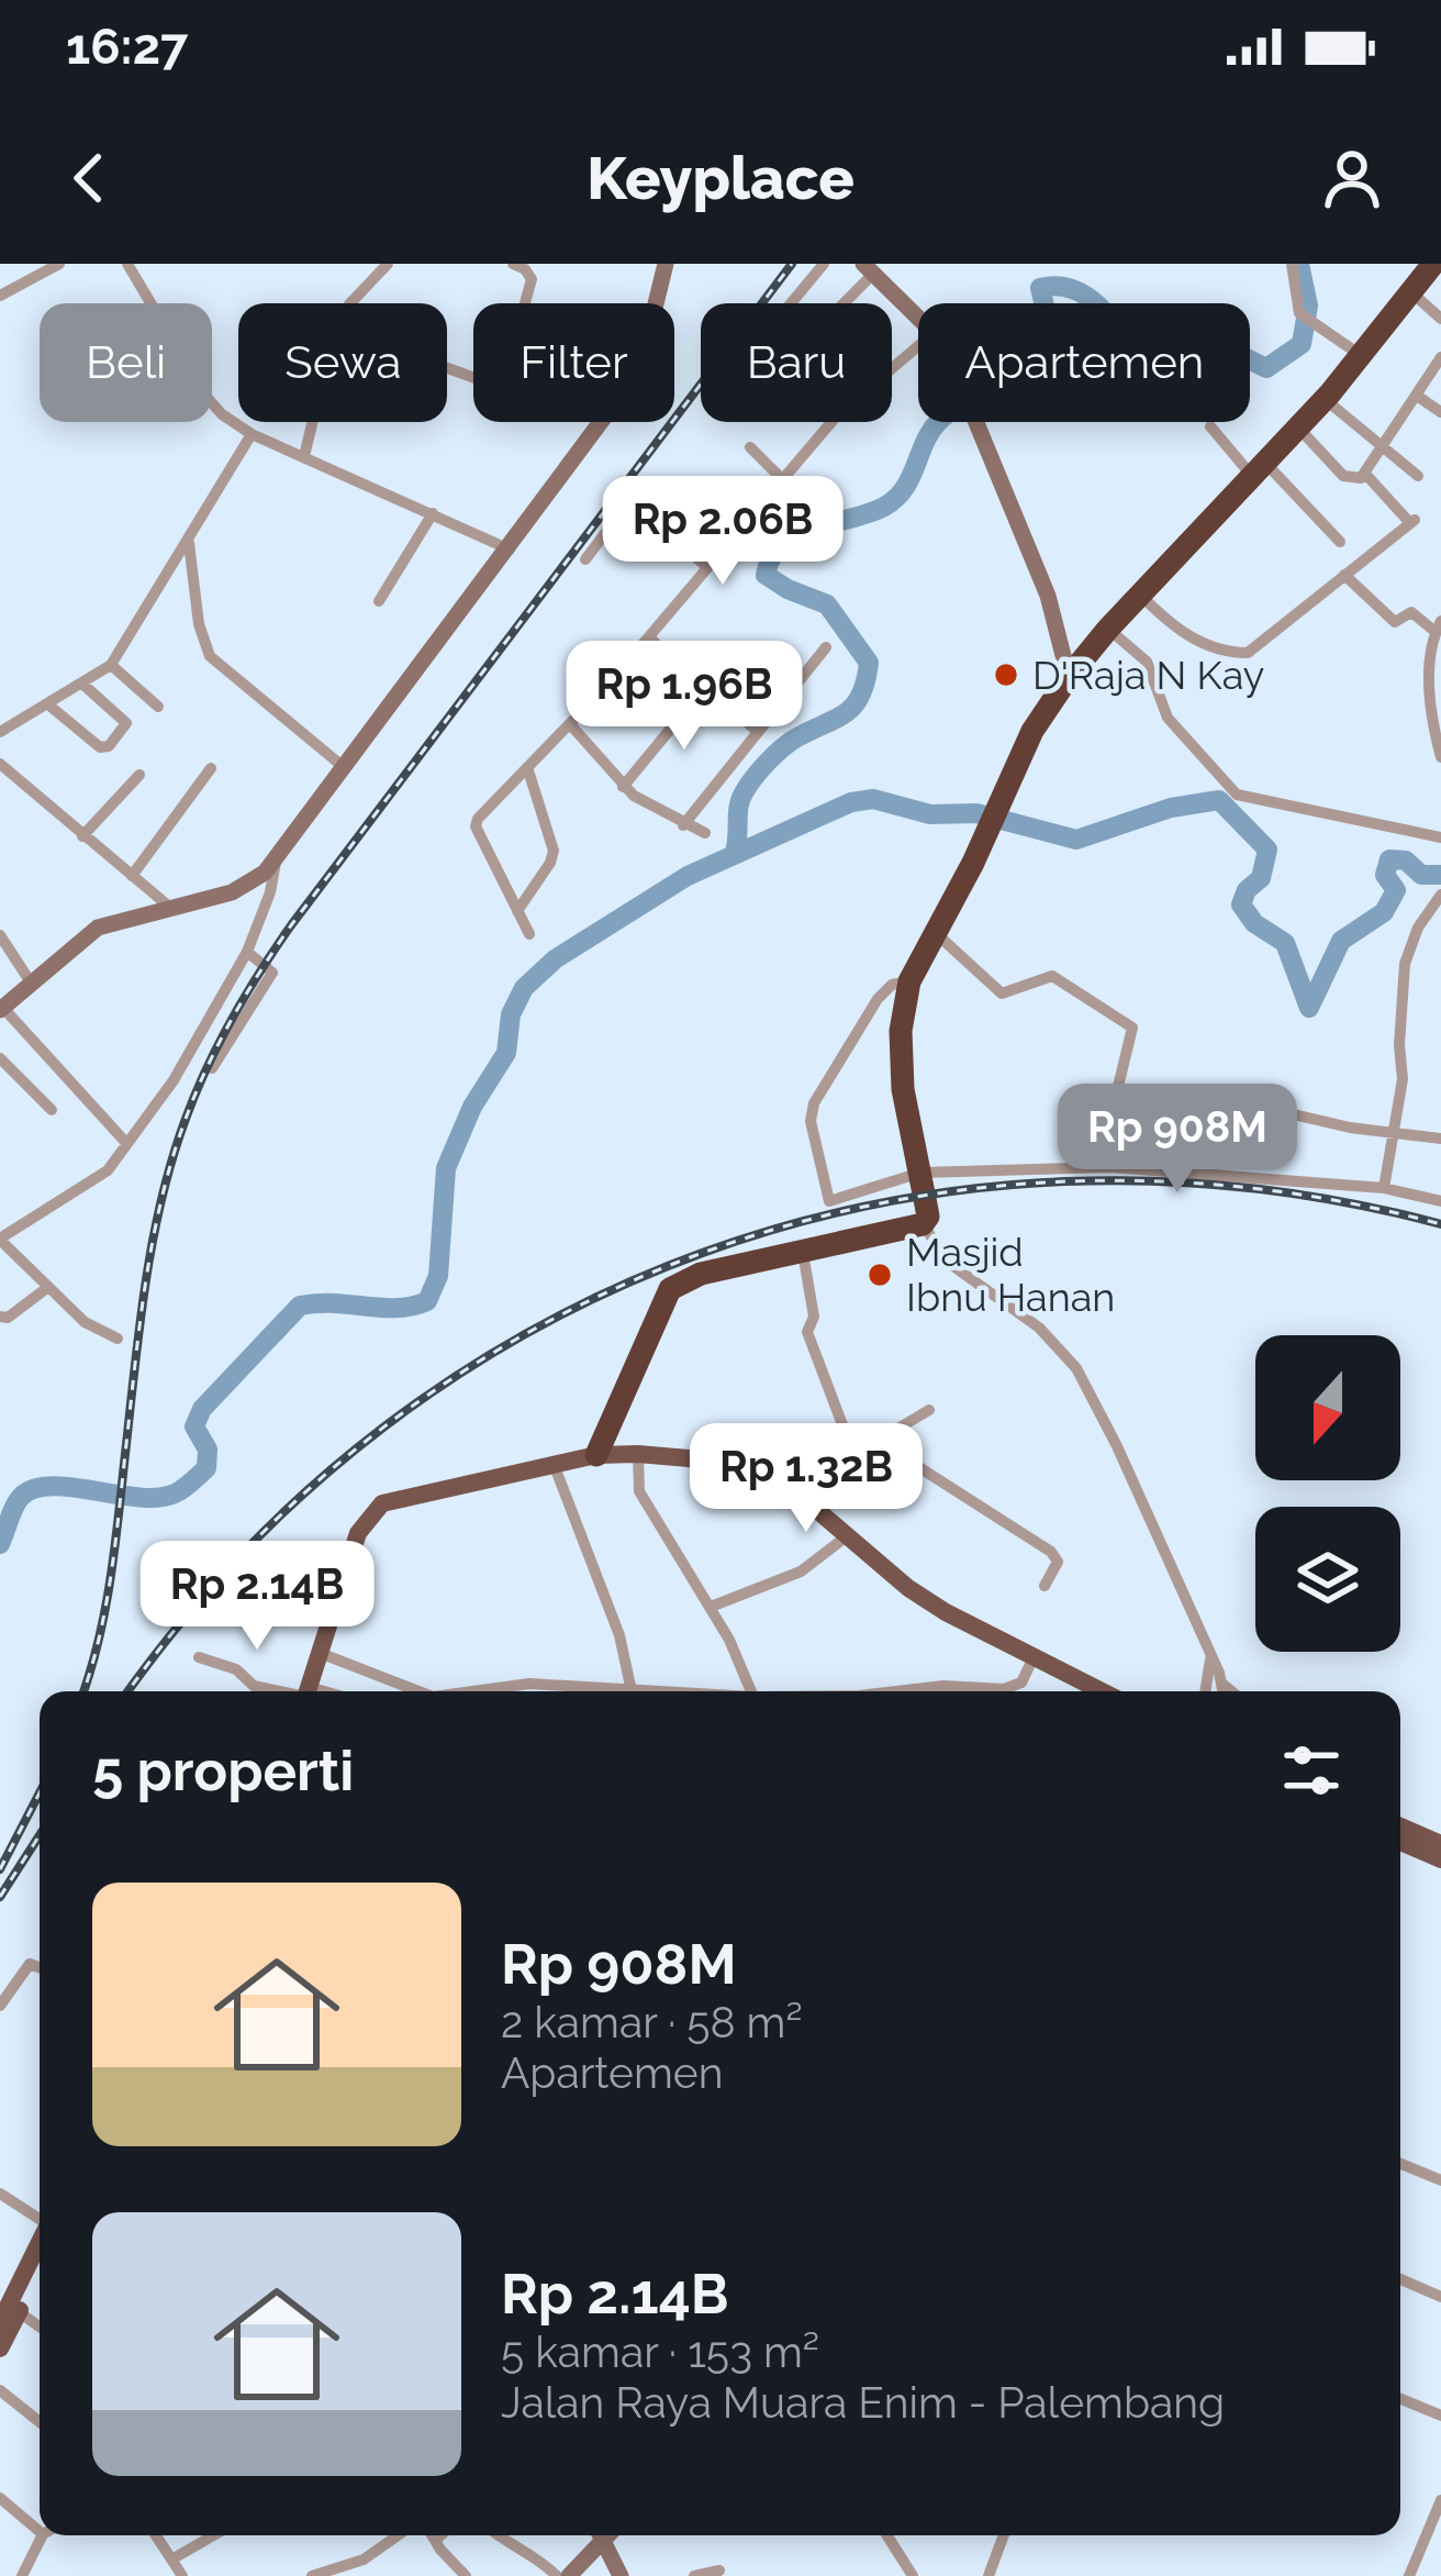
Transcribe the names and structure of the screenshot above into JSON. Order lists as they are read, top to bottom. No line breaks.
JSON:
{"places":["D'Raja N Kay","Masjid Ibnu Hanan"],"north":"bottom","page":{"status":"16:27","header":"Keyplace","chip":["Beli","Sewa","Filter","Baru","Apartemen"],"price":["Rp 2.06B","Rp 1.96B","Rp 908M","Rp 1.32B","Rp 2.14B"],"heading":"5 properti","list":[{"name":"Rp 908M","note":"2 kamar · 58 m² · Apartemen"},{"name":"Rp 2.14B","note":"5 kamar · 153 m² · Jalan Raya Muara Enim - Palembang"}]}}
